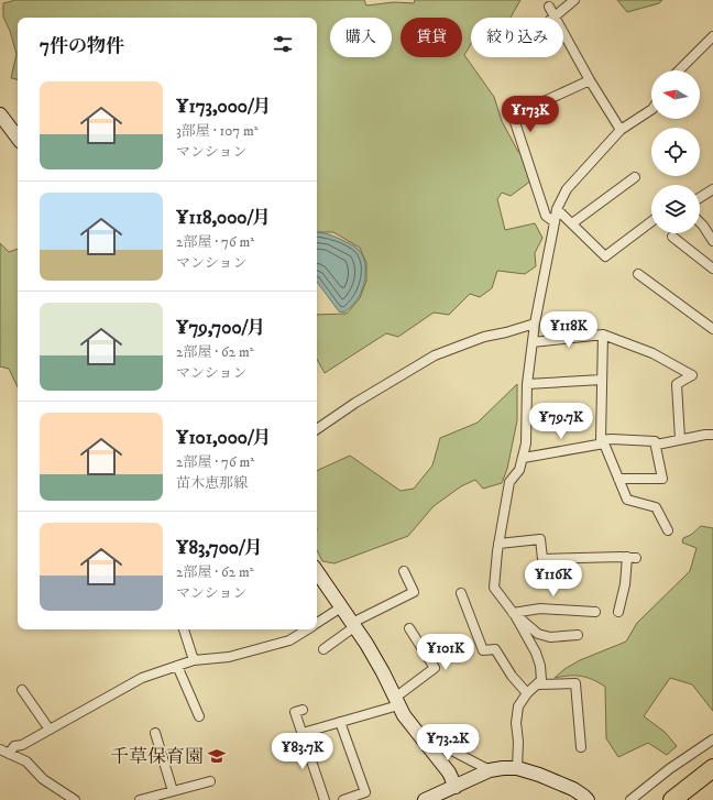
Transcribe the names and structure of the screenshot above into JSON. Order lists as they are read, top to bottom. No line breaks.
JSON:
{"places":{"school or university":["千草保育園"]},"north":"left","page":{"chip":["購入","賃貸","絞り込み"],"heading":"7件の物件","list":[{"name":"¥173,000/月","note":"3部屋 · 107 m² · マンション"},{"name":"¥118,000/月","note":"2部屋 · 76 m² · マンション"},{"name":"¥79,700/月","note":"2部屋 · 62 m² · マンション"},{"name":"¥101,000/月","note":"2部屋 · 76 m² · 苗木恵那線"},{"name":"¥83,700/月","note":"2部屋 · 62 m² · マンション"}],"price":["¥173K","¥118K","¥79.7K","¥116K","¥101K","¥73.2K","¥83.7K"]}}
